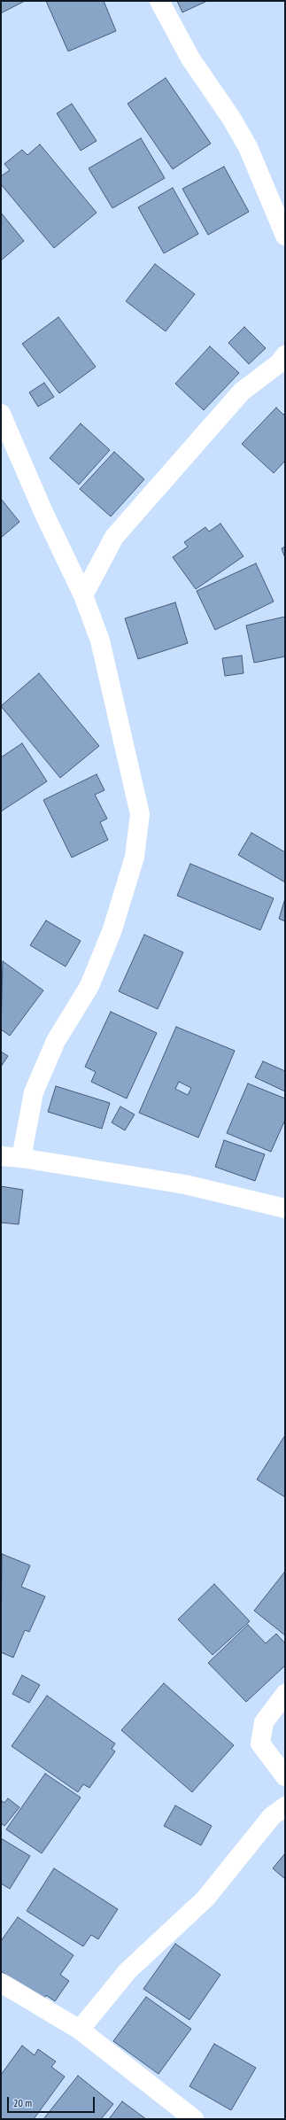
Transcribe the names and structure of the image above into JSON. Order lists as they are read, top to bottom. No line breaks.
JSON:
{"scale_bar":"20 m"}
